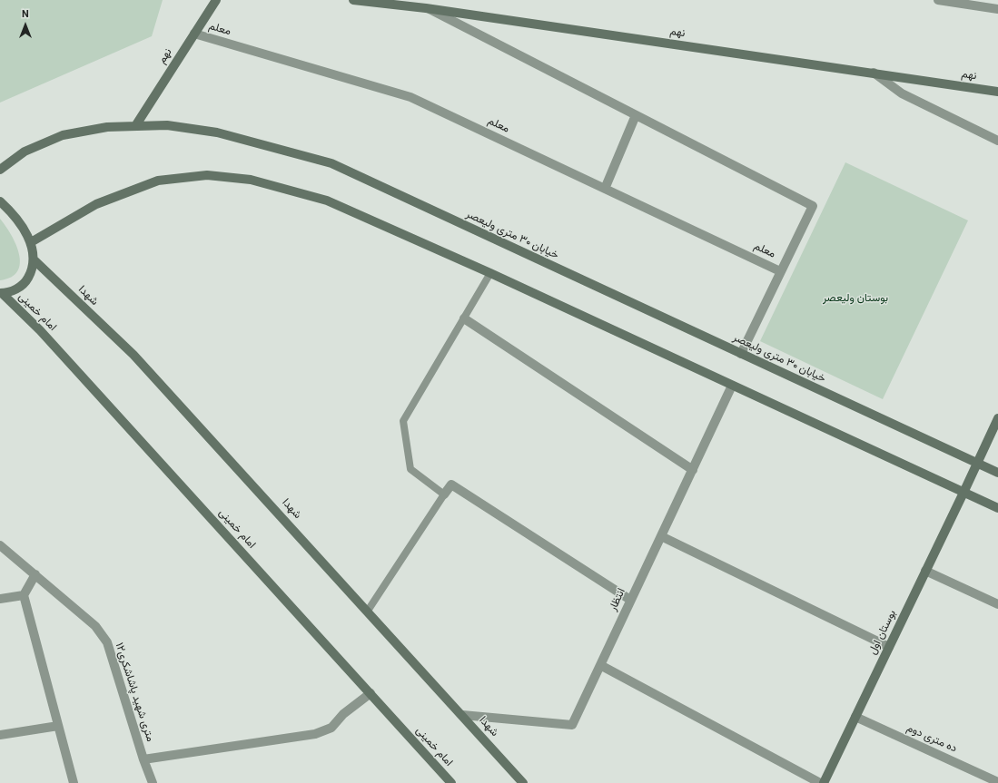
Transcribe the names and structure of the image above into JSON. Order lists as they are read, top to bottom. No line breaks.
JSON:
{"streets":{"main road":["نهم","خیابان ۳۰ متری ولیعصر","شهدا","امام خمینی","بوستان اول"],"street":["معلم","انتظار","۱۲متری شهید پاشاشکری","ده متری دوم"]},"crossings":[["معلم","نهم"],["نهم","خیابان ۳۰ متری ولیعصر"],["خیابان ۳۰ متری ولیعصر","بوستان اول"],["شهدا","انتظار"],["بوستان اول","ده متری دوم"]],"parks":["بوستان ولیعصر"],"north":"top"}
